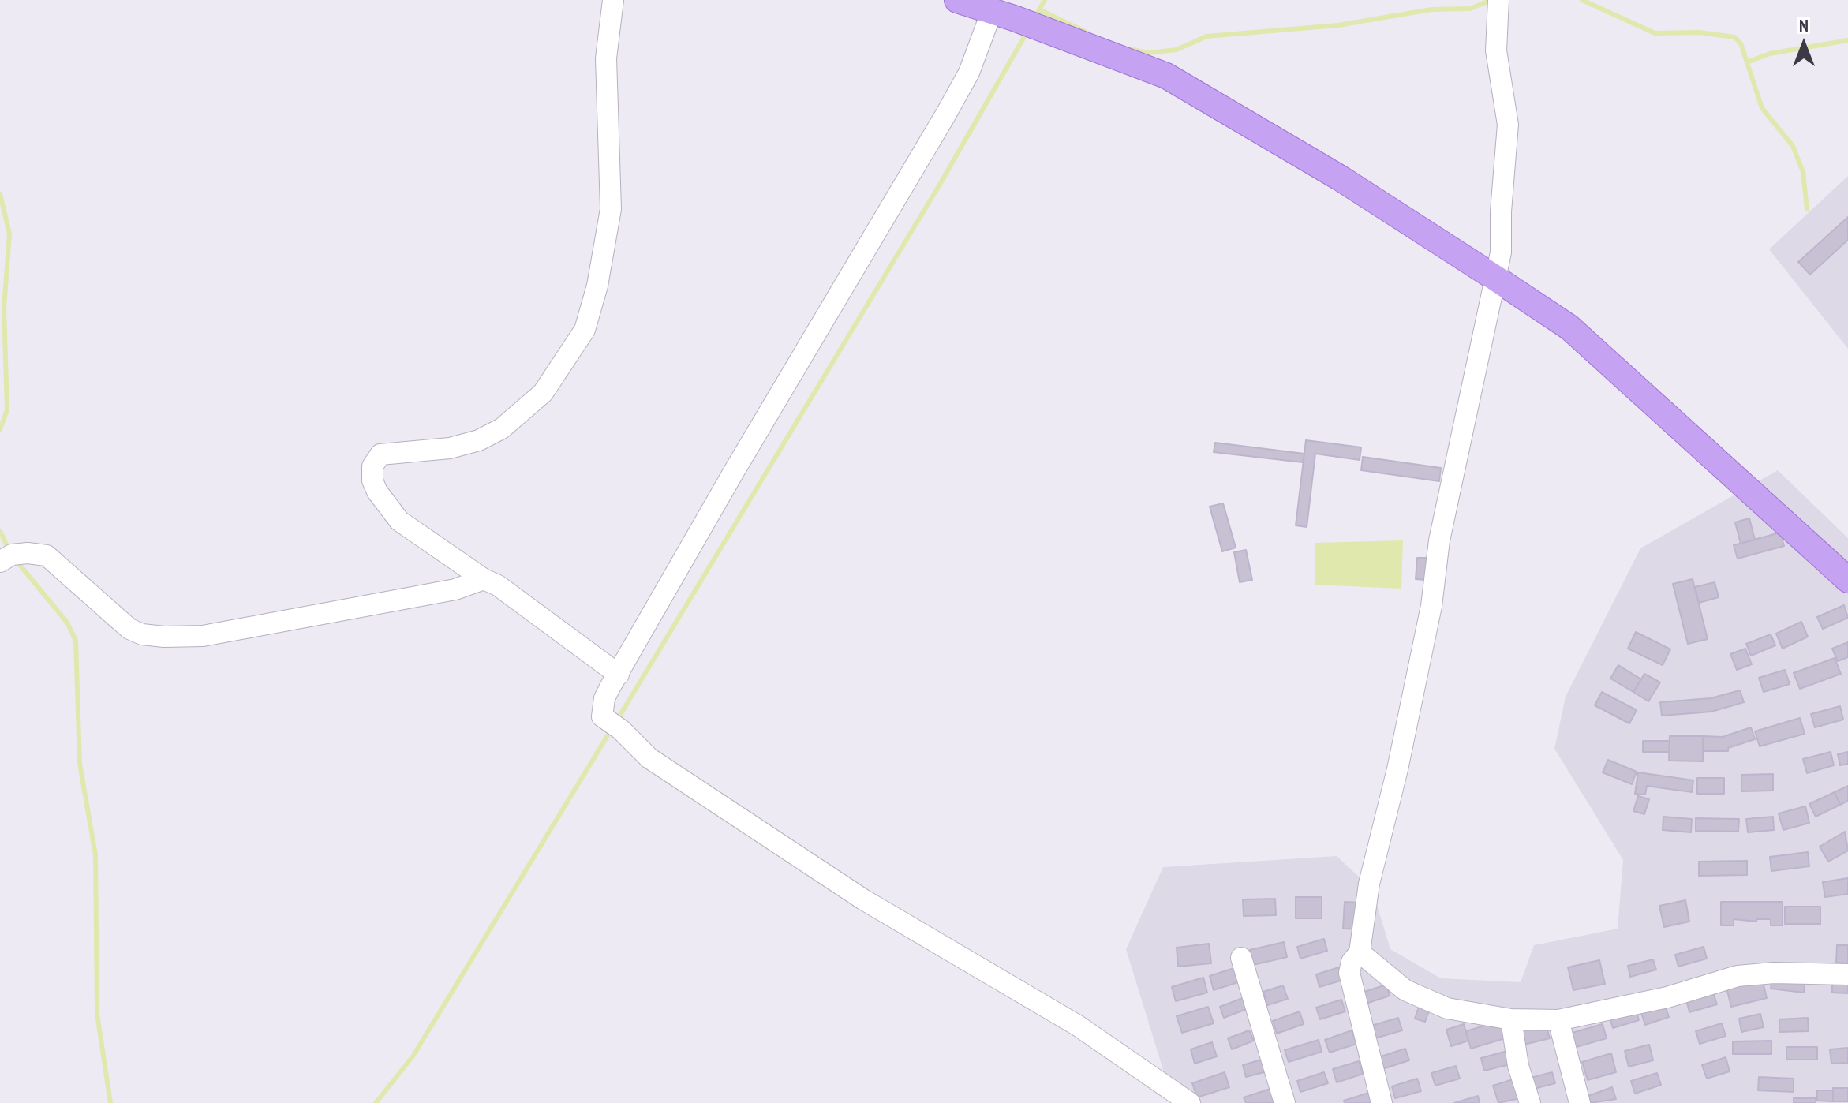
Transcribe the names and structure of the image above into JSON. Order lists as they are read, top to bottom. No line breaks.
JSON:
{"north":"top"}
